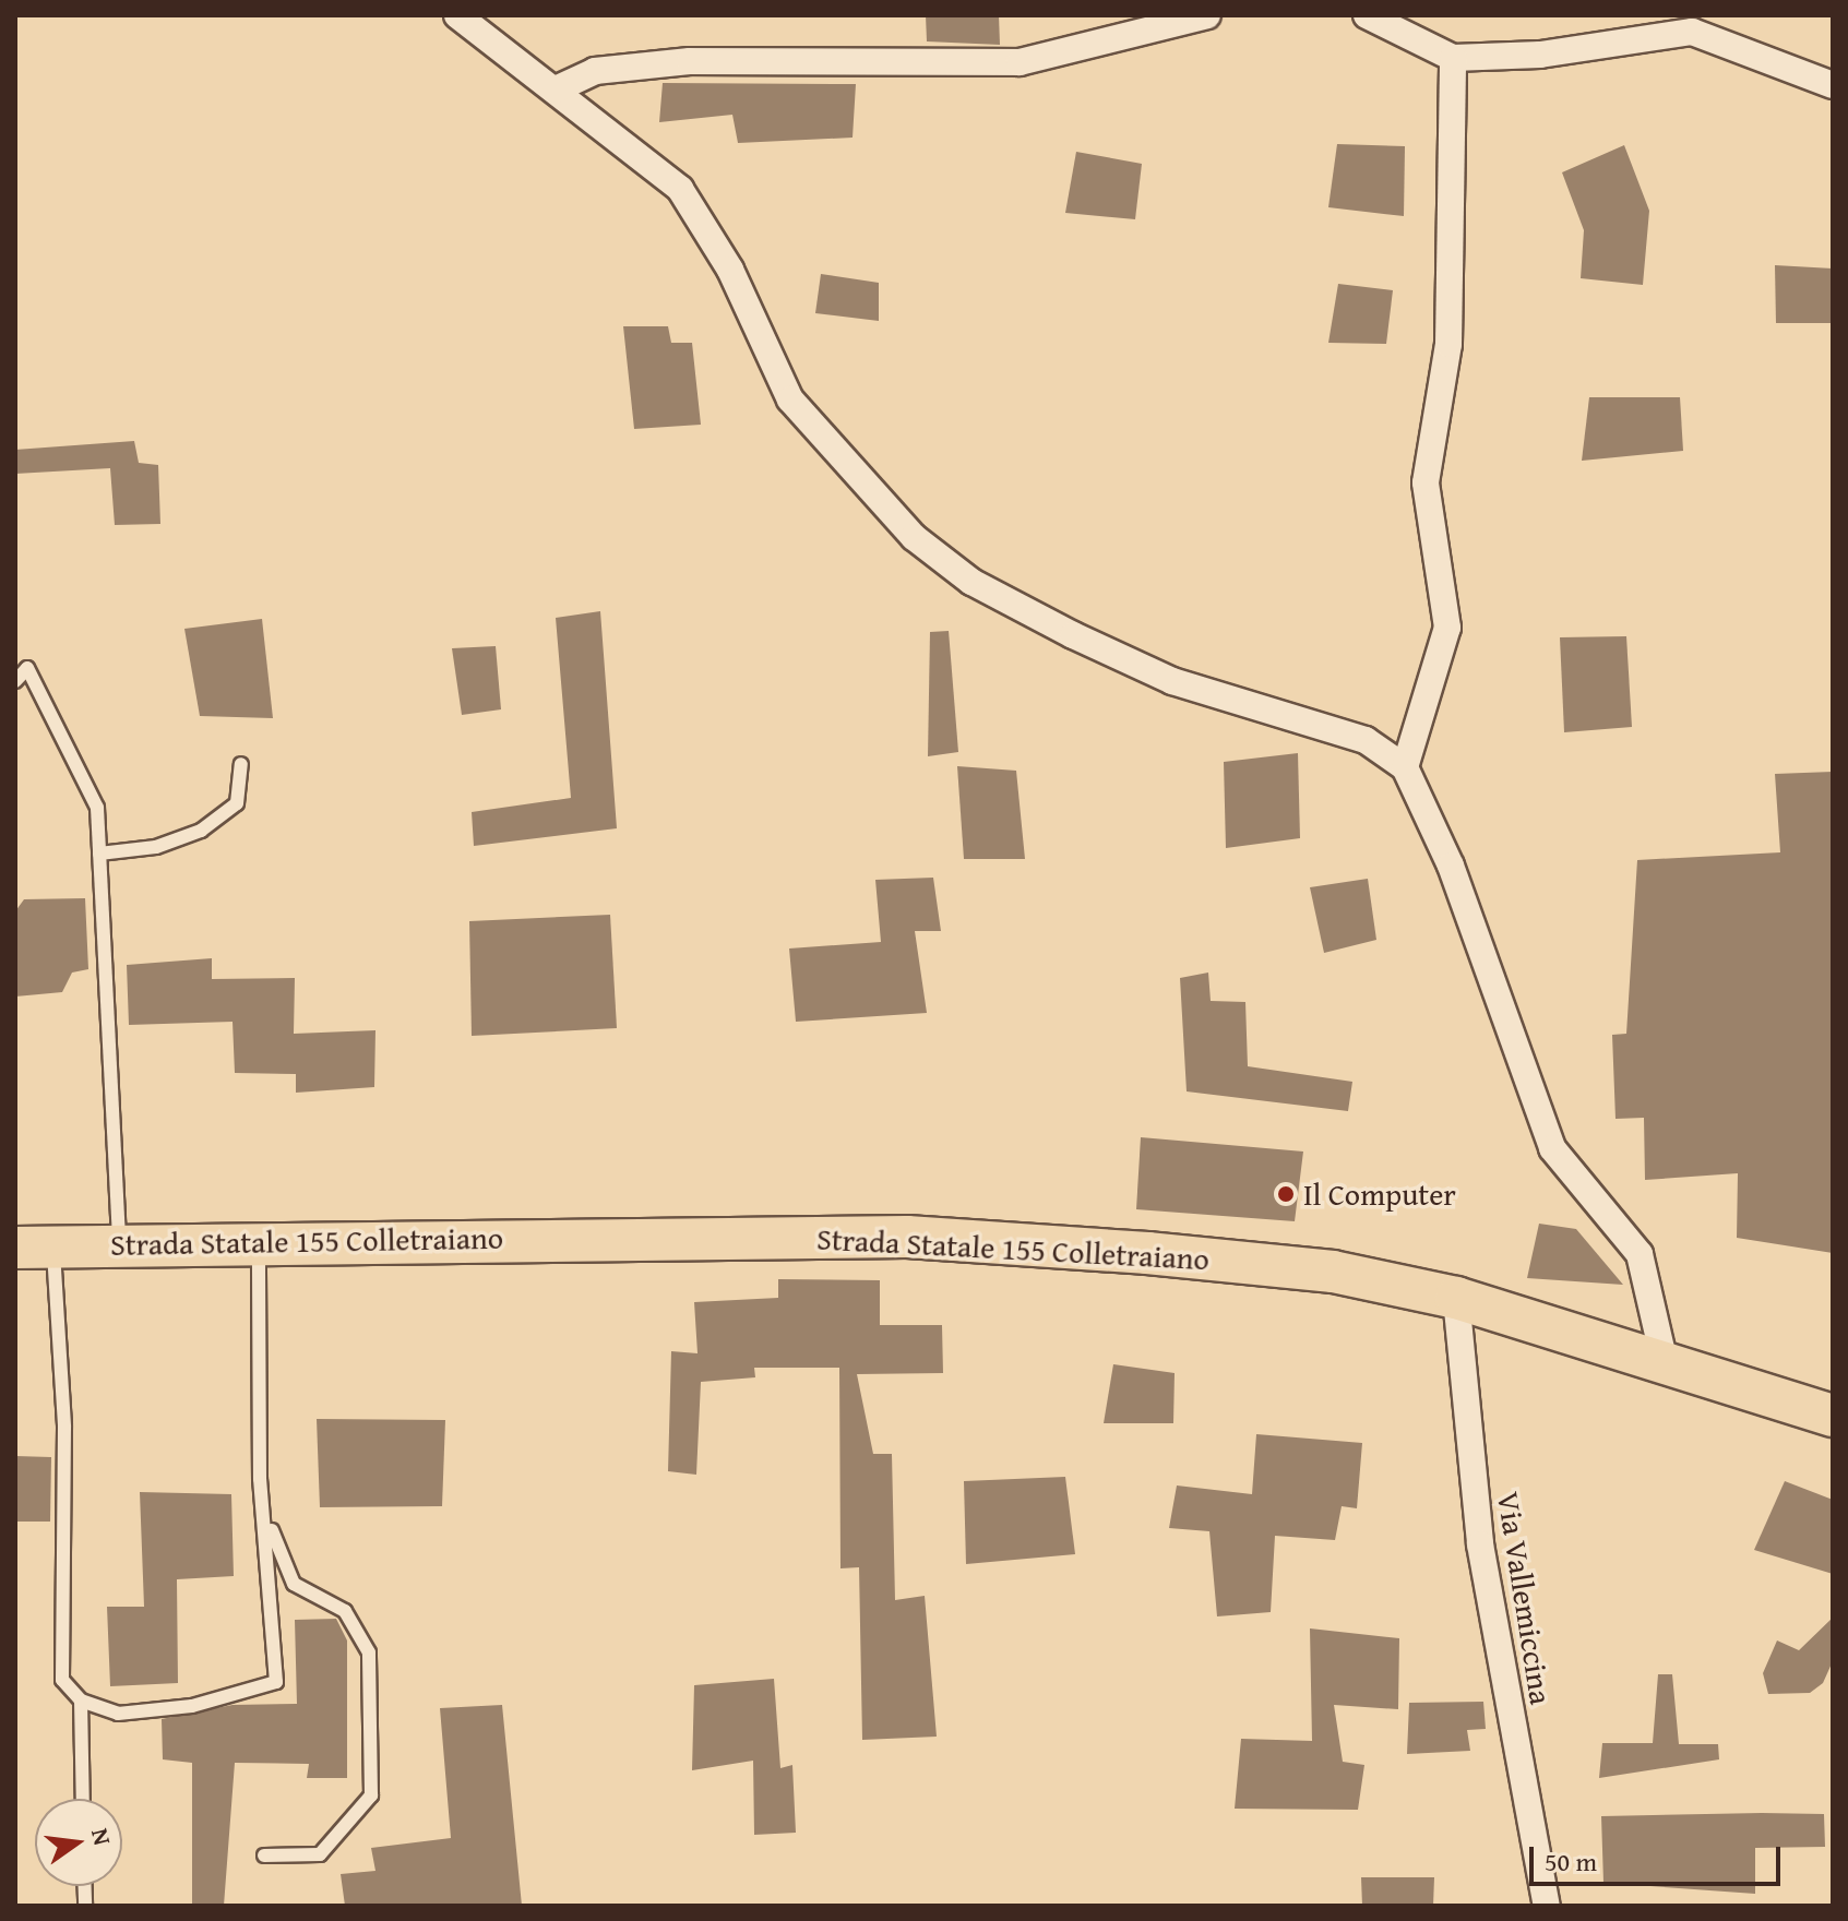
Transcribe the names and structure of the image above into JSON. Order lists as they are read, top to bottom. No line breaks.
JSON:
{"streets":{"main road":["Strada Statale 155 Colletraiano"],"street":["Via Vallemiccina"]},"crossings":[["Strada Statale 155 Colletraiano","Via Vallemiccina"]],"places":["Il Computer"],"scale_bar":"50 m","north":"right"}
